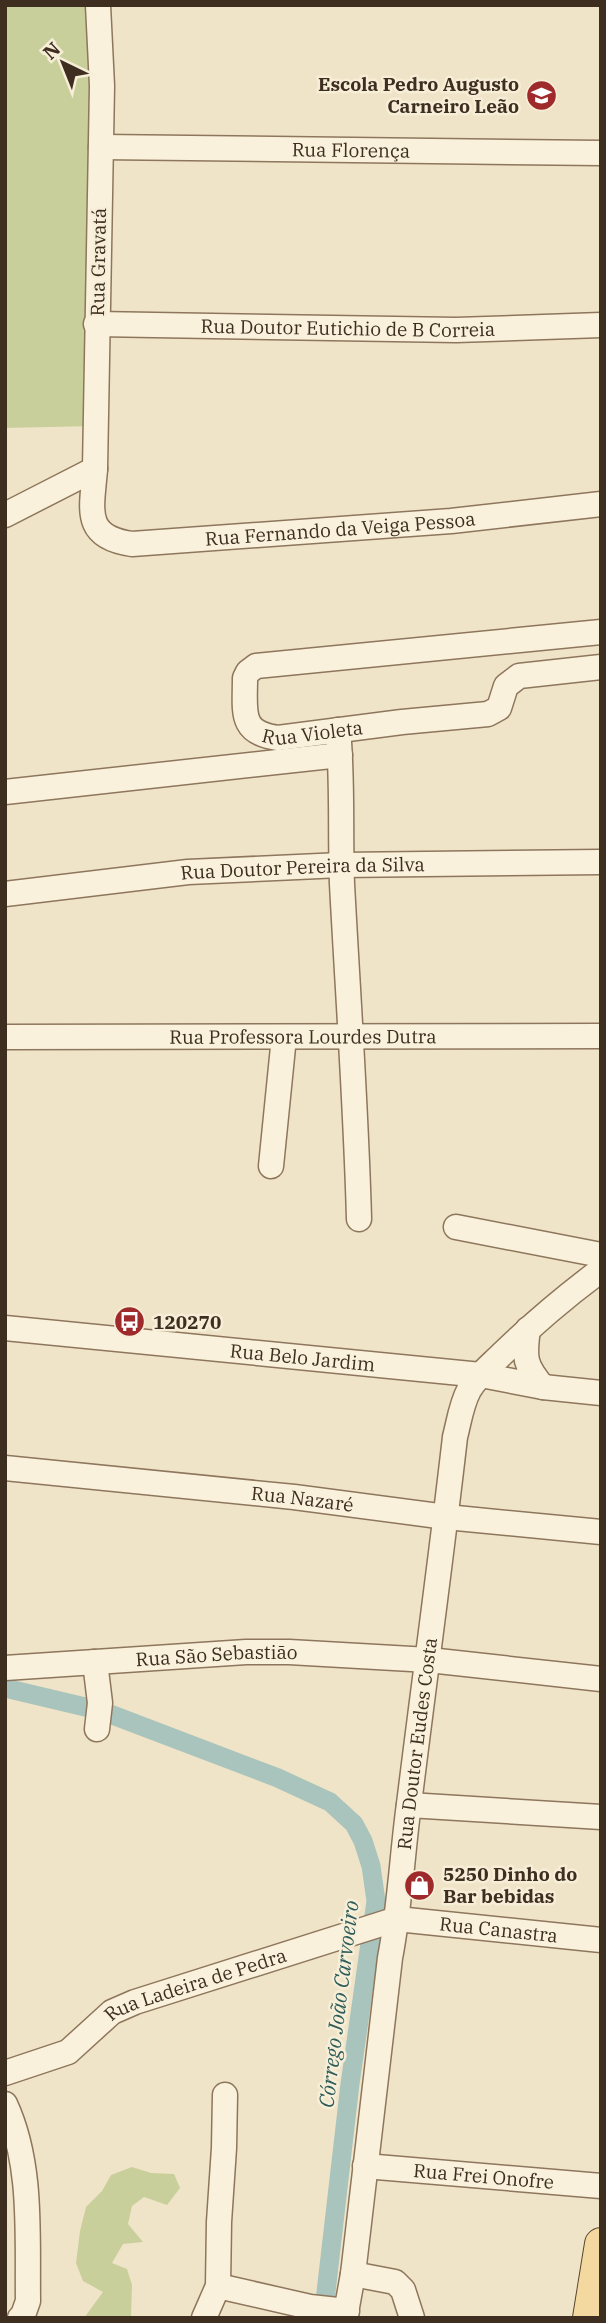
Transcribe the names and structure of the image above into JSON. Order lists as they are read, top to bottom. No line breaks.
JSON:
{"streets":{"street":["Rua Florença","Rua Gravatá","Rua Doutor Eutichio de B Correia","Rua Fernando da Veiga Pessoa","Rua Violeta","Rua Doutor Pereira da Silva","Rua Professora Lourdes Dutra","Rua Belo Jardim","Rua Nazaré","Rua São Sebastião","Rua Doutor Eudes Costa","Rua Canastra","Rua Ladeira de Pedra","Rua Frei Onofre"]},"crossings":[["Rua Florença","Rua Gravatá"],["Rua Gravatá","Rua Doutor Eutichio de B Correia"],["Rua Gravatá","Rua Fernando da Veiga Pessoa"],["Rua Violeta","Rua Doutor Pereira da Silva"],["Rua Violeta","Rua Professora Lourdes Dutra"],["Rua Belo Jardim","Rua Doutor Eudes Costa"],["Rua Nazaré","Rua Doutor Eudes Costa"],["Rua São Sebastião","Rua Doutor Eudes Costa"],["Rua Doutor Eudes Costa","Rua Canastra"],["Rua Doutor Eudes Costa","Rua Ladeira de Pedra"],["Rua Doutor Eudes Costa","Rua Frei Onofre"],["Rua Canastra","Rua Ladeira de Pedra"]],"water":["Córrego João Carvoeiro"],"places":{"school or university":["Escola Pedro Augusto Carneiro Leão"],"bus stop":["120270"],"shop":["5250 Dinho do Bar bebidas"]},"north":"top left"}
